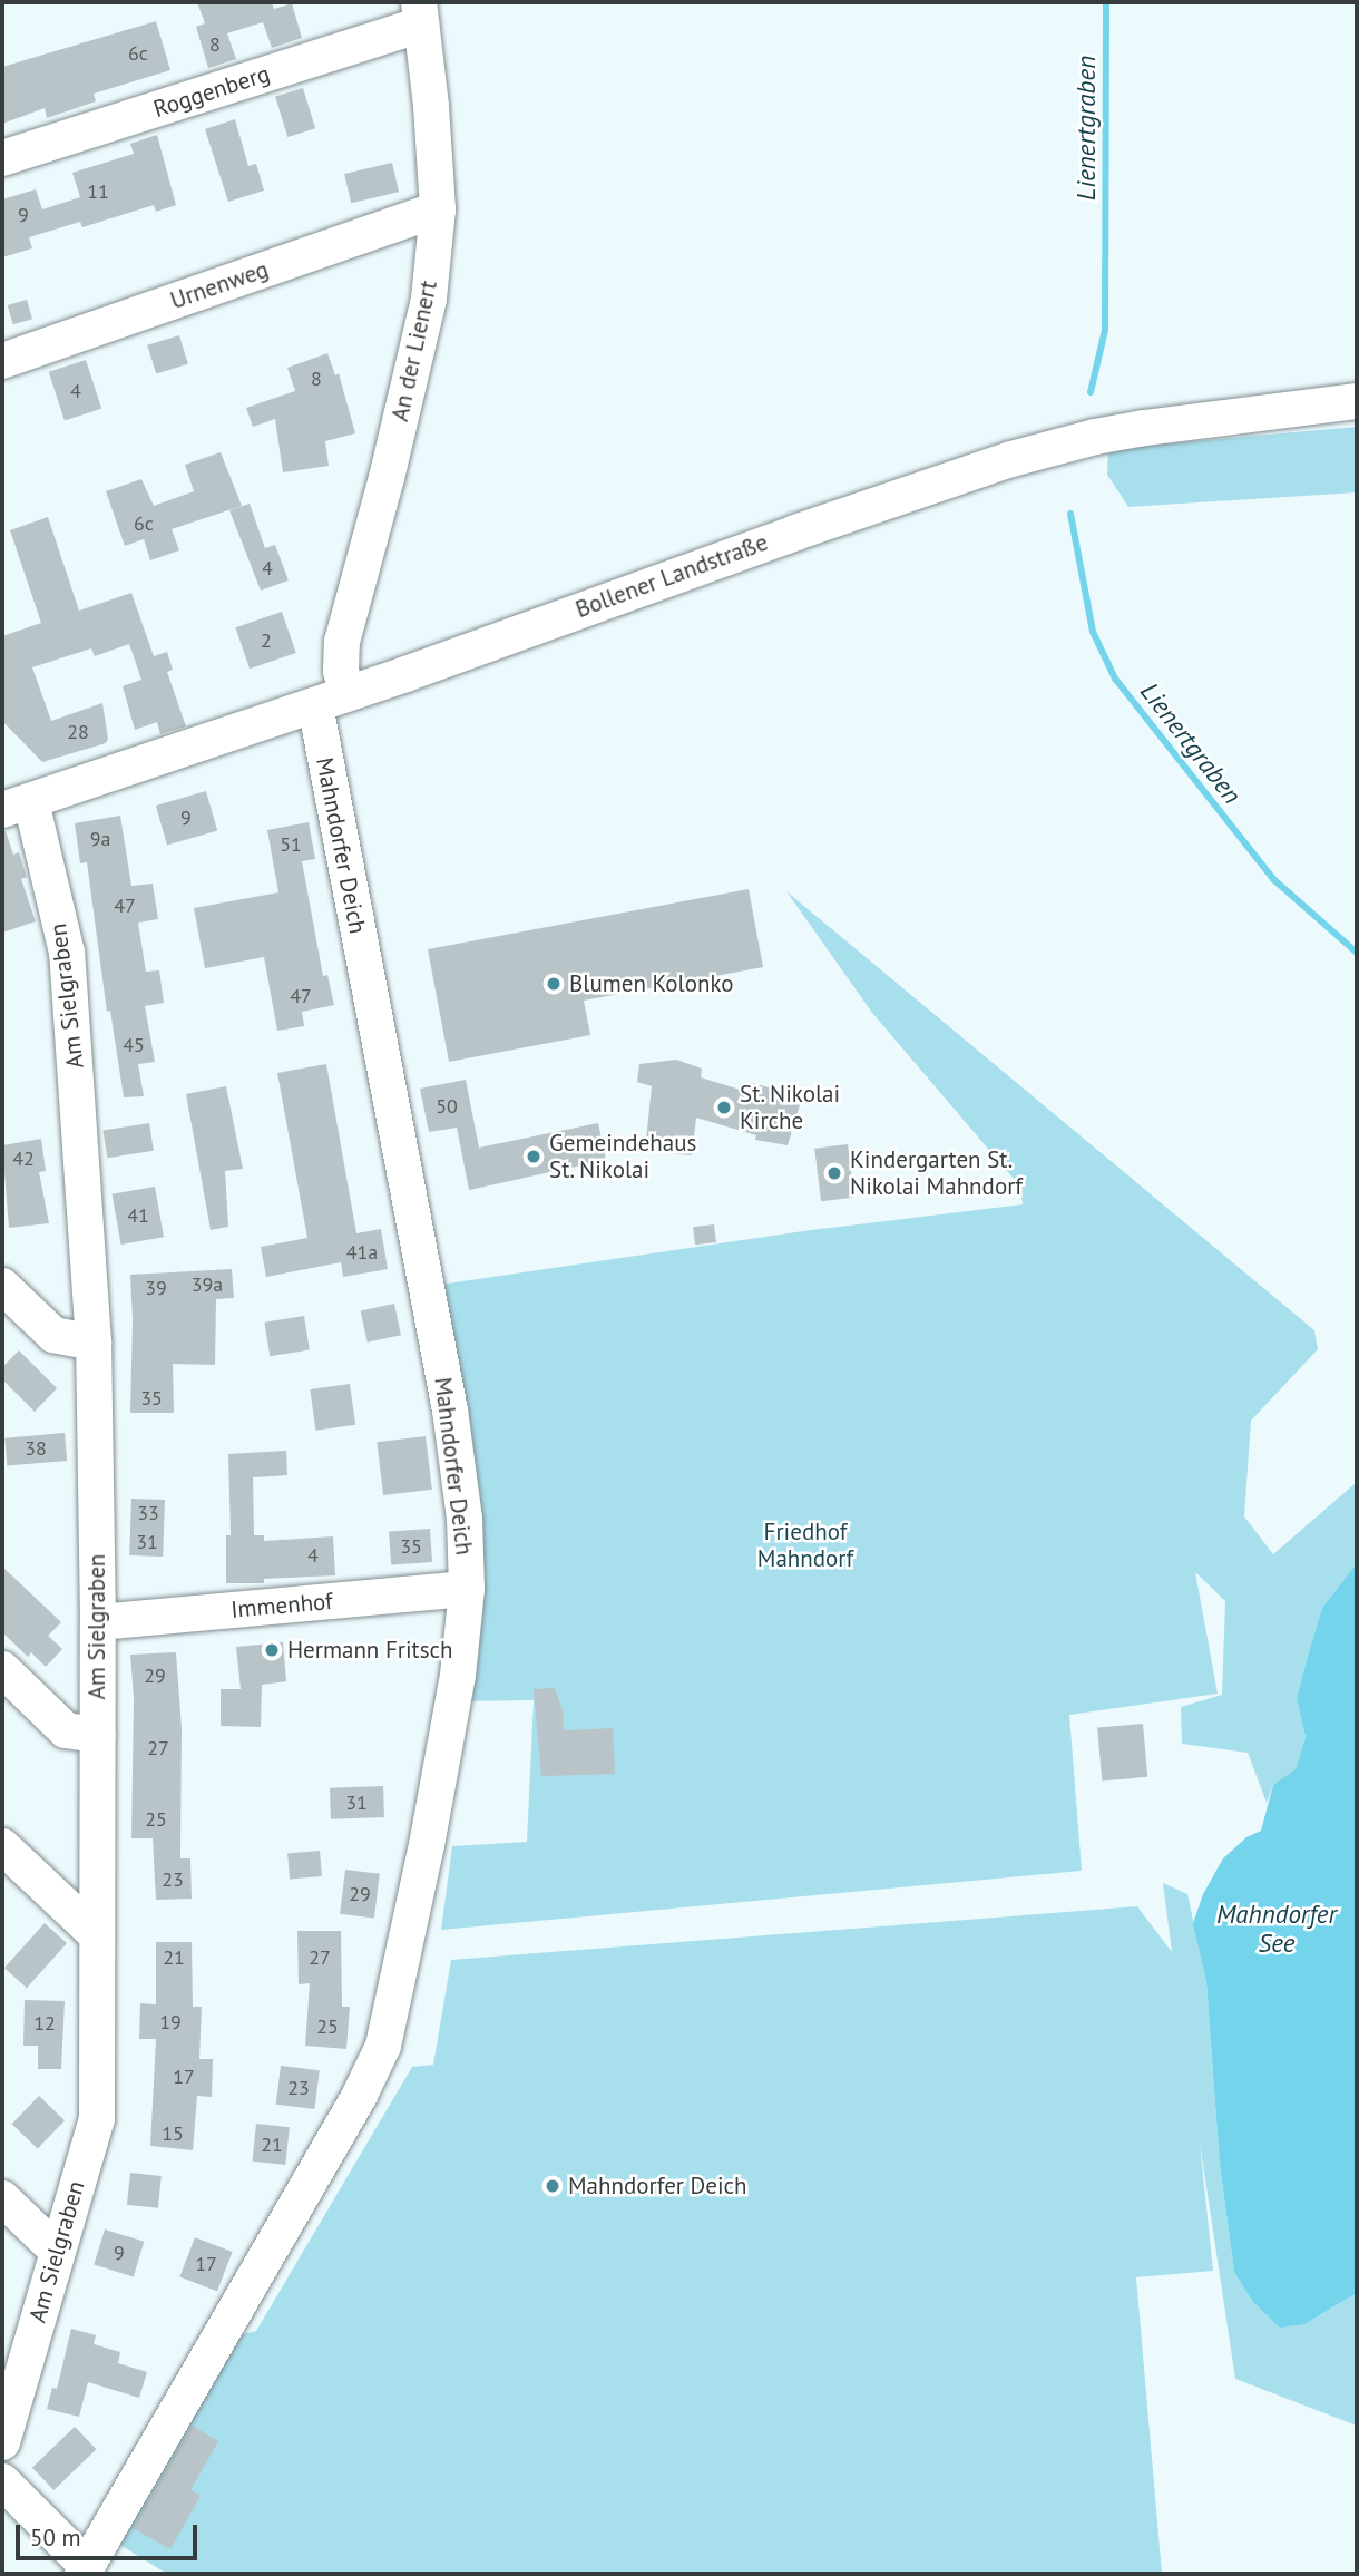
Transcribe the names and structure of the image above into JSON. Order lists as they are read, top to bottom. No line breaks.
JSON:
{"streets":{"street":["Roggenberg","Urnenweg","An der Lienert","Bollener Landstraße","Mahndorfer Deich","Am Sielgraben","Immenhof"]},"crossings":[["Roggenberg","An der Lienert"],["Urnenweg","An der Lienert"],["An der Lienert","Bollener Landstraße"],["An der Lienert","Mahndorfer Deich"],["Bollener Landstraße","Mahndorfer Deich"],["Bollener Landstraße","Am Sielgraben"],["Mahndorfer Deich","Immenhof"],["Am Sielgraben","Immenhof"]],"water":["Lienertgraben","Mahndorfer See"],"parks":["Friedhof Mahndorf"],"places":["Blumen Kolonko","St. Nikolai Kirche","Gemeindehaus St. Nikolai","Kindergarten St. Nikolai Mahndorf","Hermann Fritsch","Mahndorfer Deich"],"house_numbers":["8","6c","11","9","8","4","6c","4","2","28","9","9a","51","47","47","45","50","42","41","41a","39a","39","35","38","33","31","35","4","29","27","31","25","23","29","21","27","19","12","25","17","23","15","21","9","17"],"scale_bar":"50 m"}
